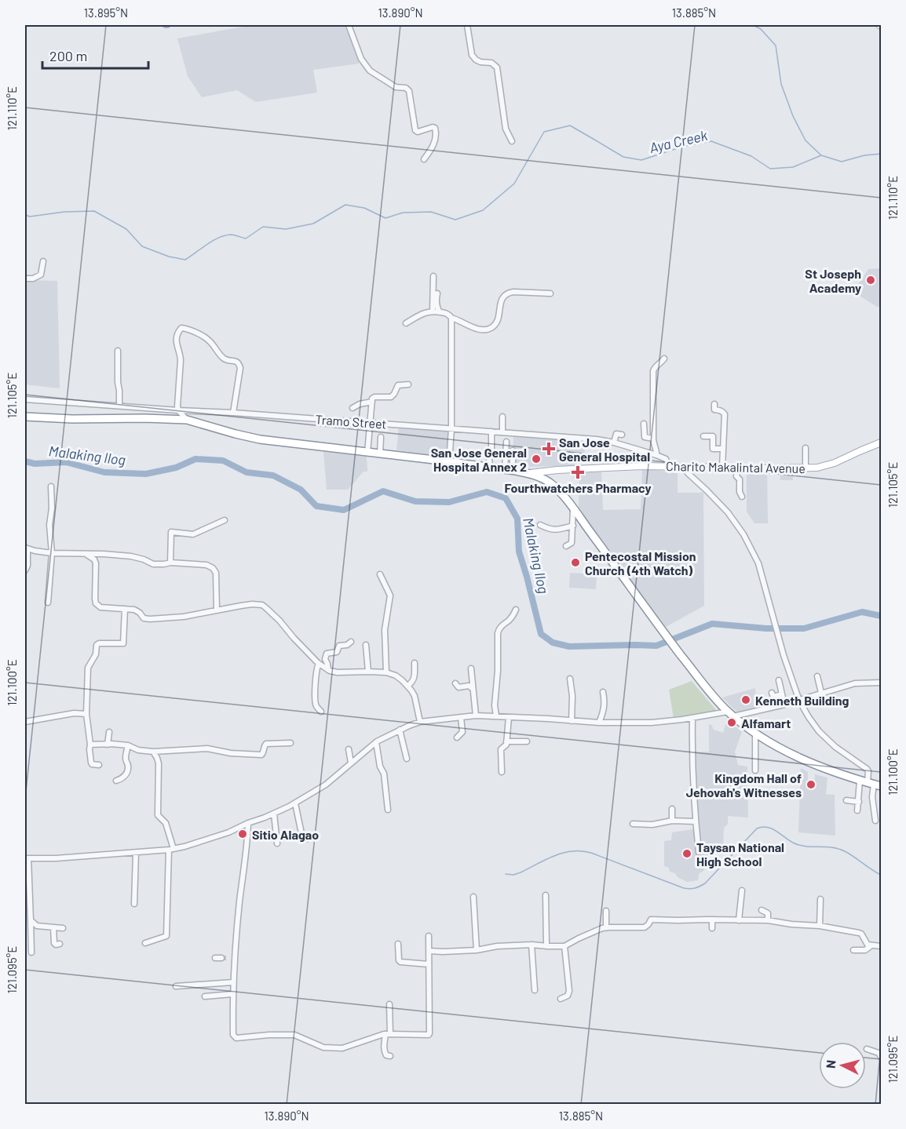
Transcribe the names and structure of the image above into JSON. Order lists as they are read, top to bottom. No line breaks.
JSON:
{"streets":{"main road":["Charito Makalintal Avenue"],"street":["Tramo Street"]},"crossings":[["Tramo Street","Charito Makalintal Avenue"]],"water":["Aya Creek","Malaking Ilog"],"places":{"other":["St Joseph Academy","San Jose General Hospital Annex 2","Pentecostal Mission Church (4th Watch)","Kenneth Building","Alfamart","Kingdom Hall of Jehovah's Witnesses","Sitio Alagao","Taysan National High School"],"health":["San Jose General Hospital","Fourthwatchers Pharmacy"]},"scale_bar":"200 m","north":"left","coordinates":["13.895°N","13.890°N","13.885°N","121.110°E","121.105°E","121.100°E","121.095°E"]}
